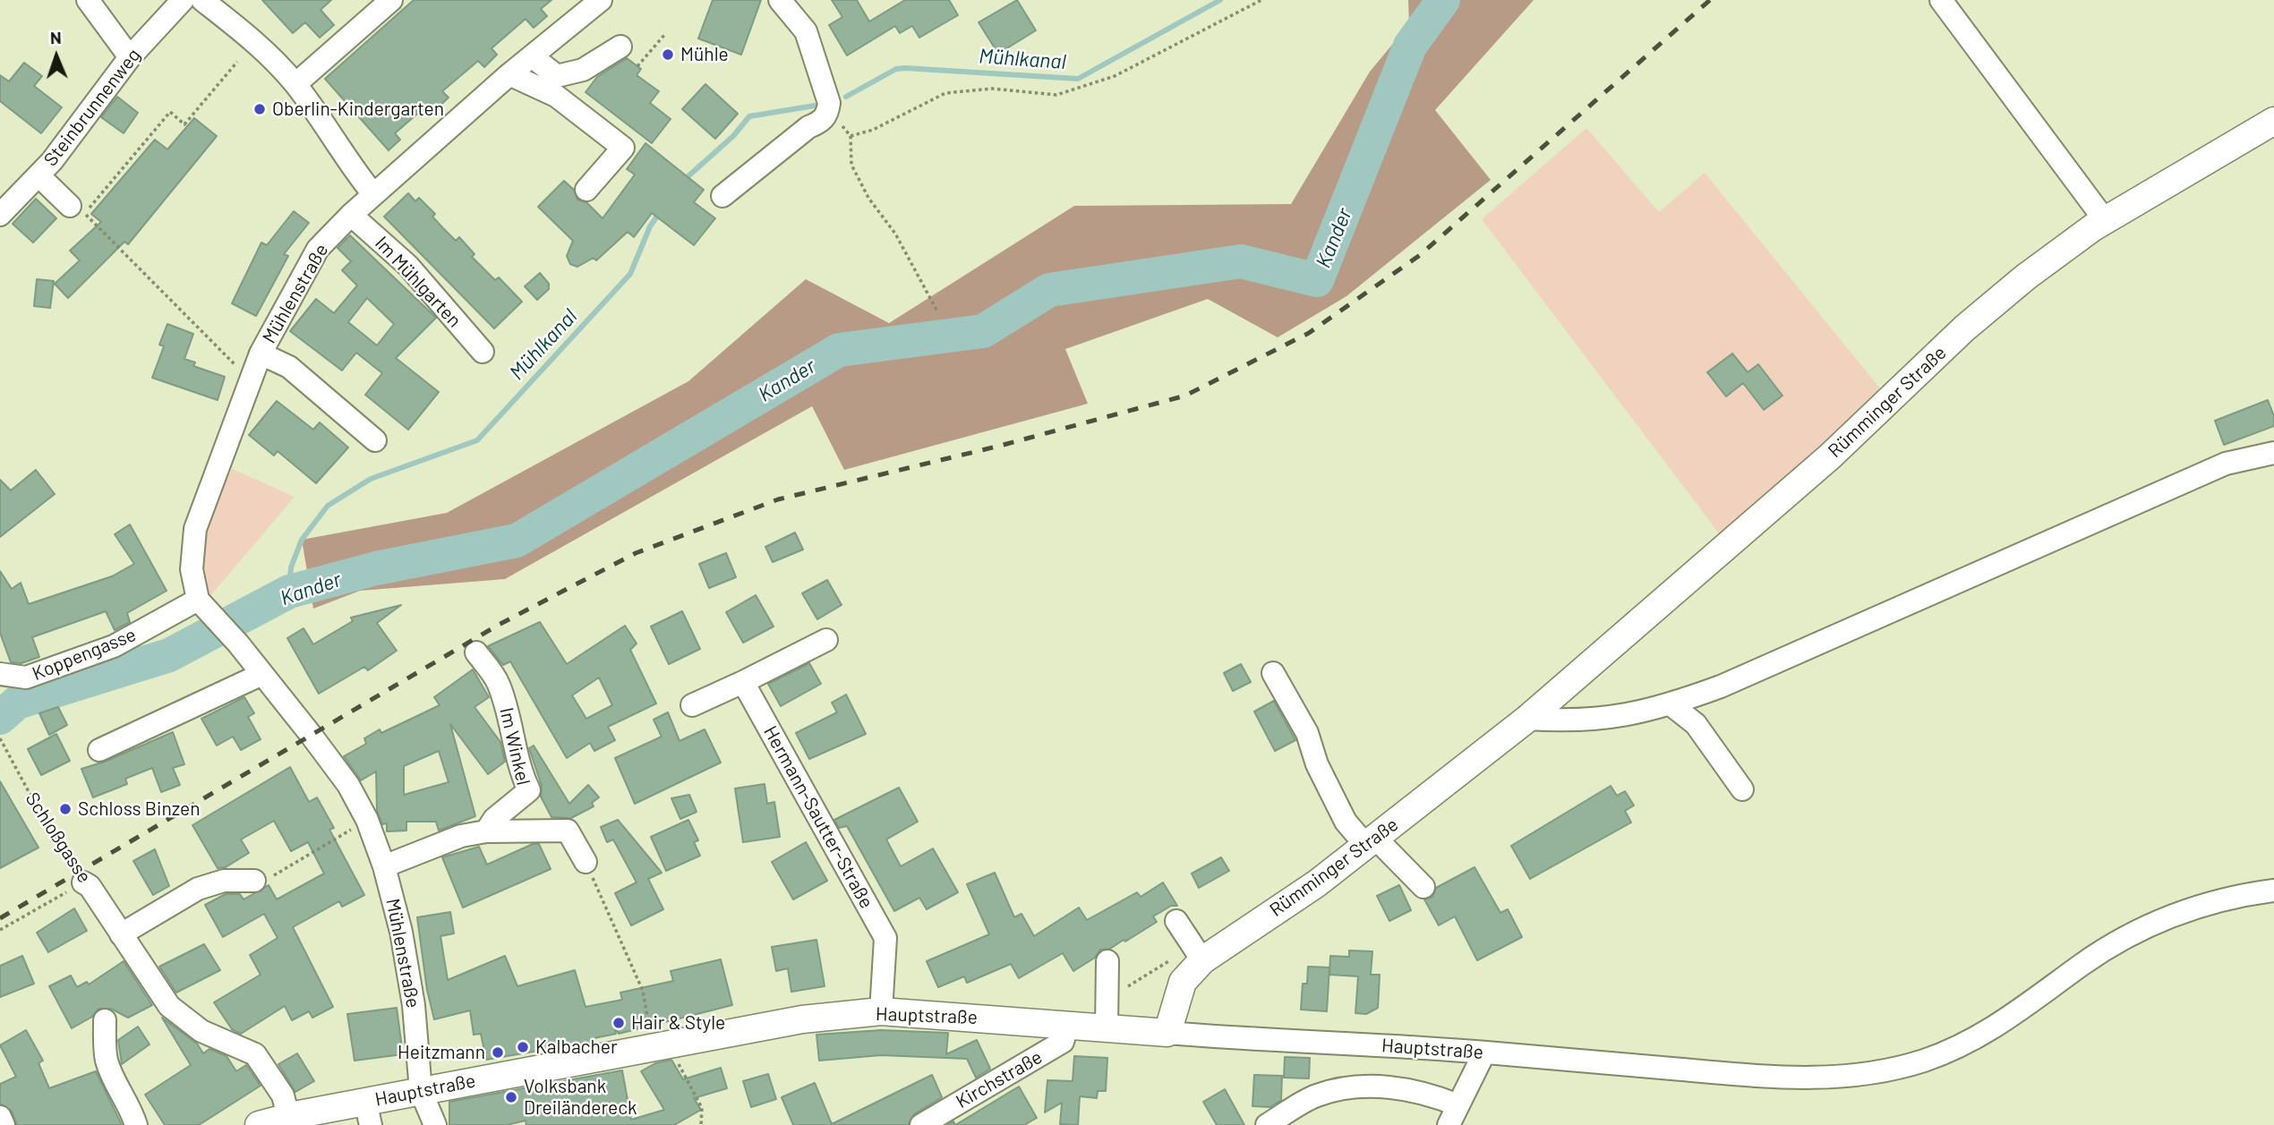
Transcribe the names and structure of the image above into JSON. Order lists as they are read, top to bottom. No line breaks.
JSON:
{"streets":{"main road":["Rümminger Straße","Hauptstraße"],"street":["Steinbrunnenweg","Im Mühlgarten","Mühlenstraße","Koppengasse","Im Winkel","Hermann-Sautter-Straße","Schloßgasse","Kirchstraße"]},"crossings":[["Im Mühlgarten","Mühlenstraße"],["Mühlenstraße","Koppengasse"],["Mühlenstraße","Hauptstraße"],["Rümminger Straße","Hauptstraße"],["Hermann-Sautter-Straße","Hauptstraße"],["Schloßgasse","Hauptstraße"],["Hauptstraße","Kirchstraße"]],"water":["Mühlkanal","Kander"],"places":["Mühle","Oberlin-Kindergarten","Schloss Binzen","Hair & Style","Kalbacher","Heitzmann","Volksbank Dreiländereck"],"north":"top"}
